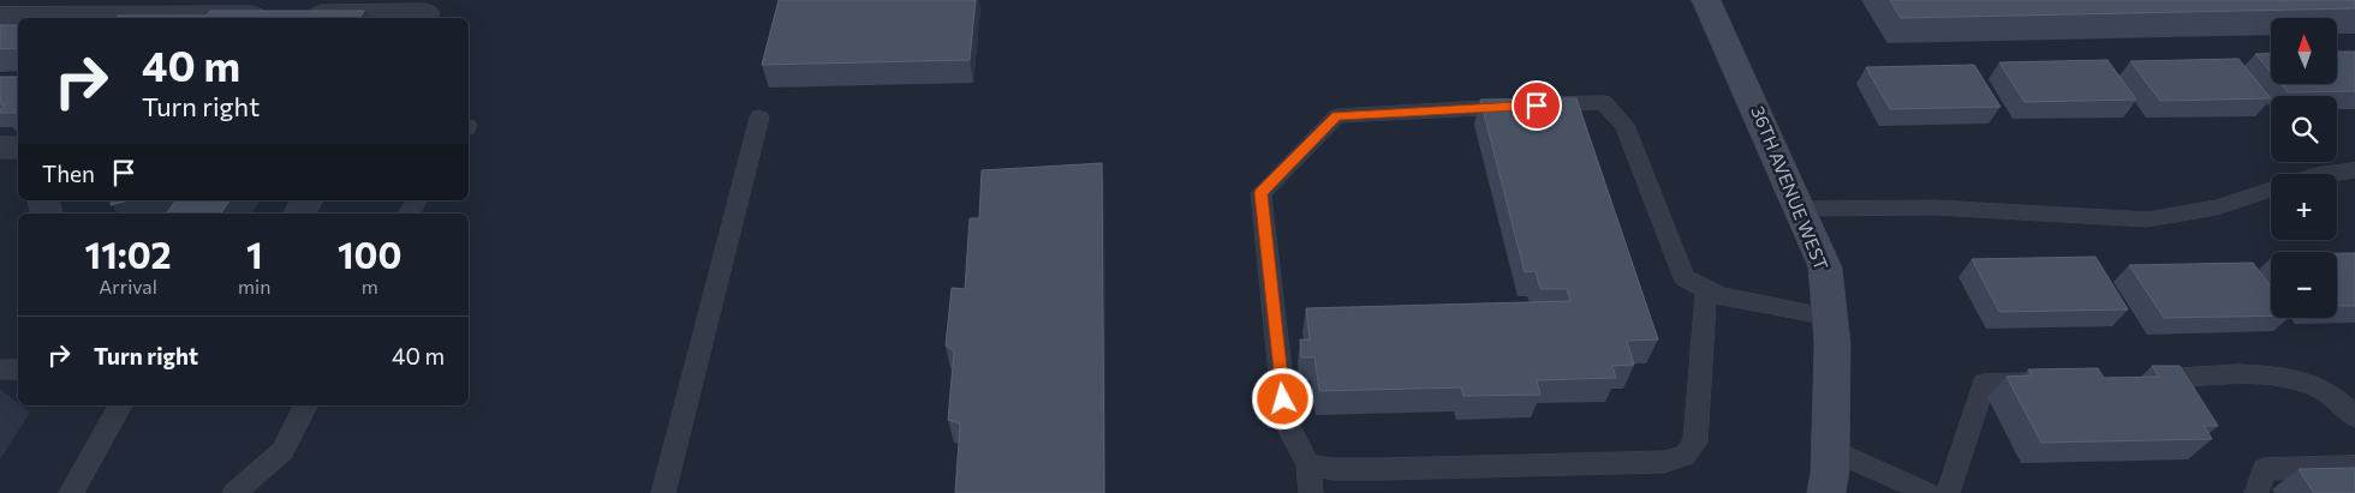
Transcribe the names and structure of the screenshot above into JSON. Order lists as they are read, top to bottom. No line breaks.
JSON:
{"streets":{"main road":["36TH AVENUE WEST"]},"north":"top","page":{"map_buttons":["+","−"],"turn":["40 m","Turn right"],"then":"Then","eta":["11:02","Arrival","1","min","100","m"],"list":[{"name":"Turn right","value":"40 m"}]}}
